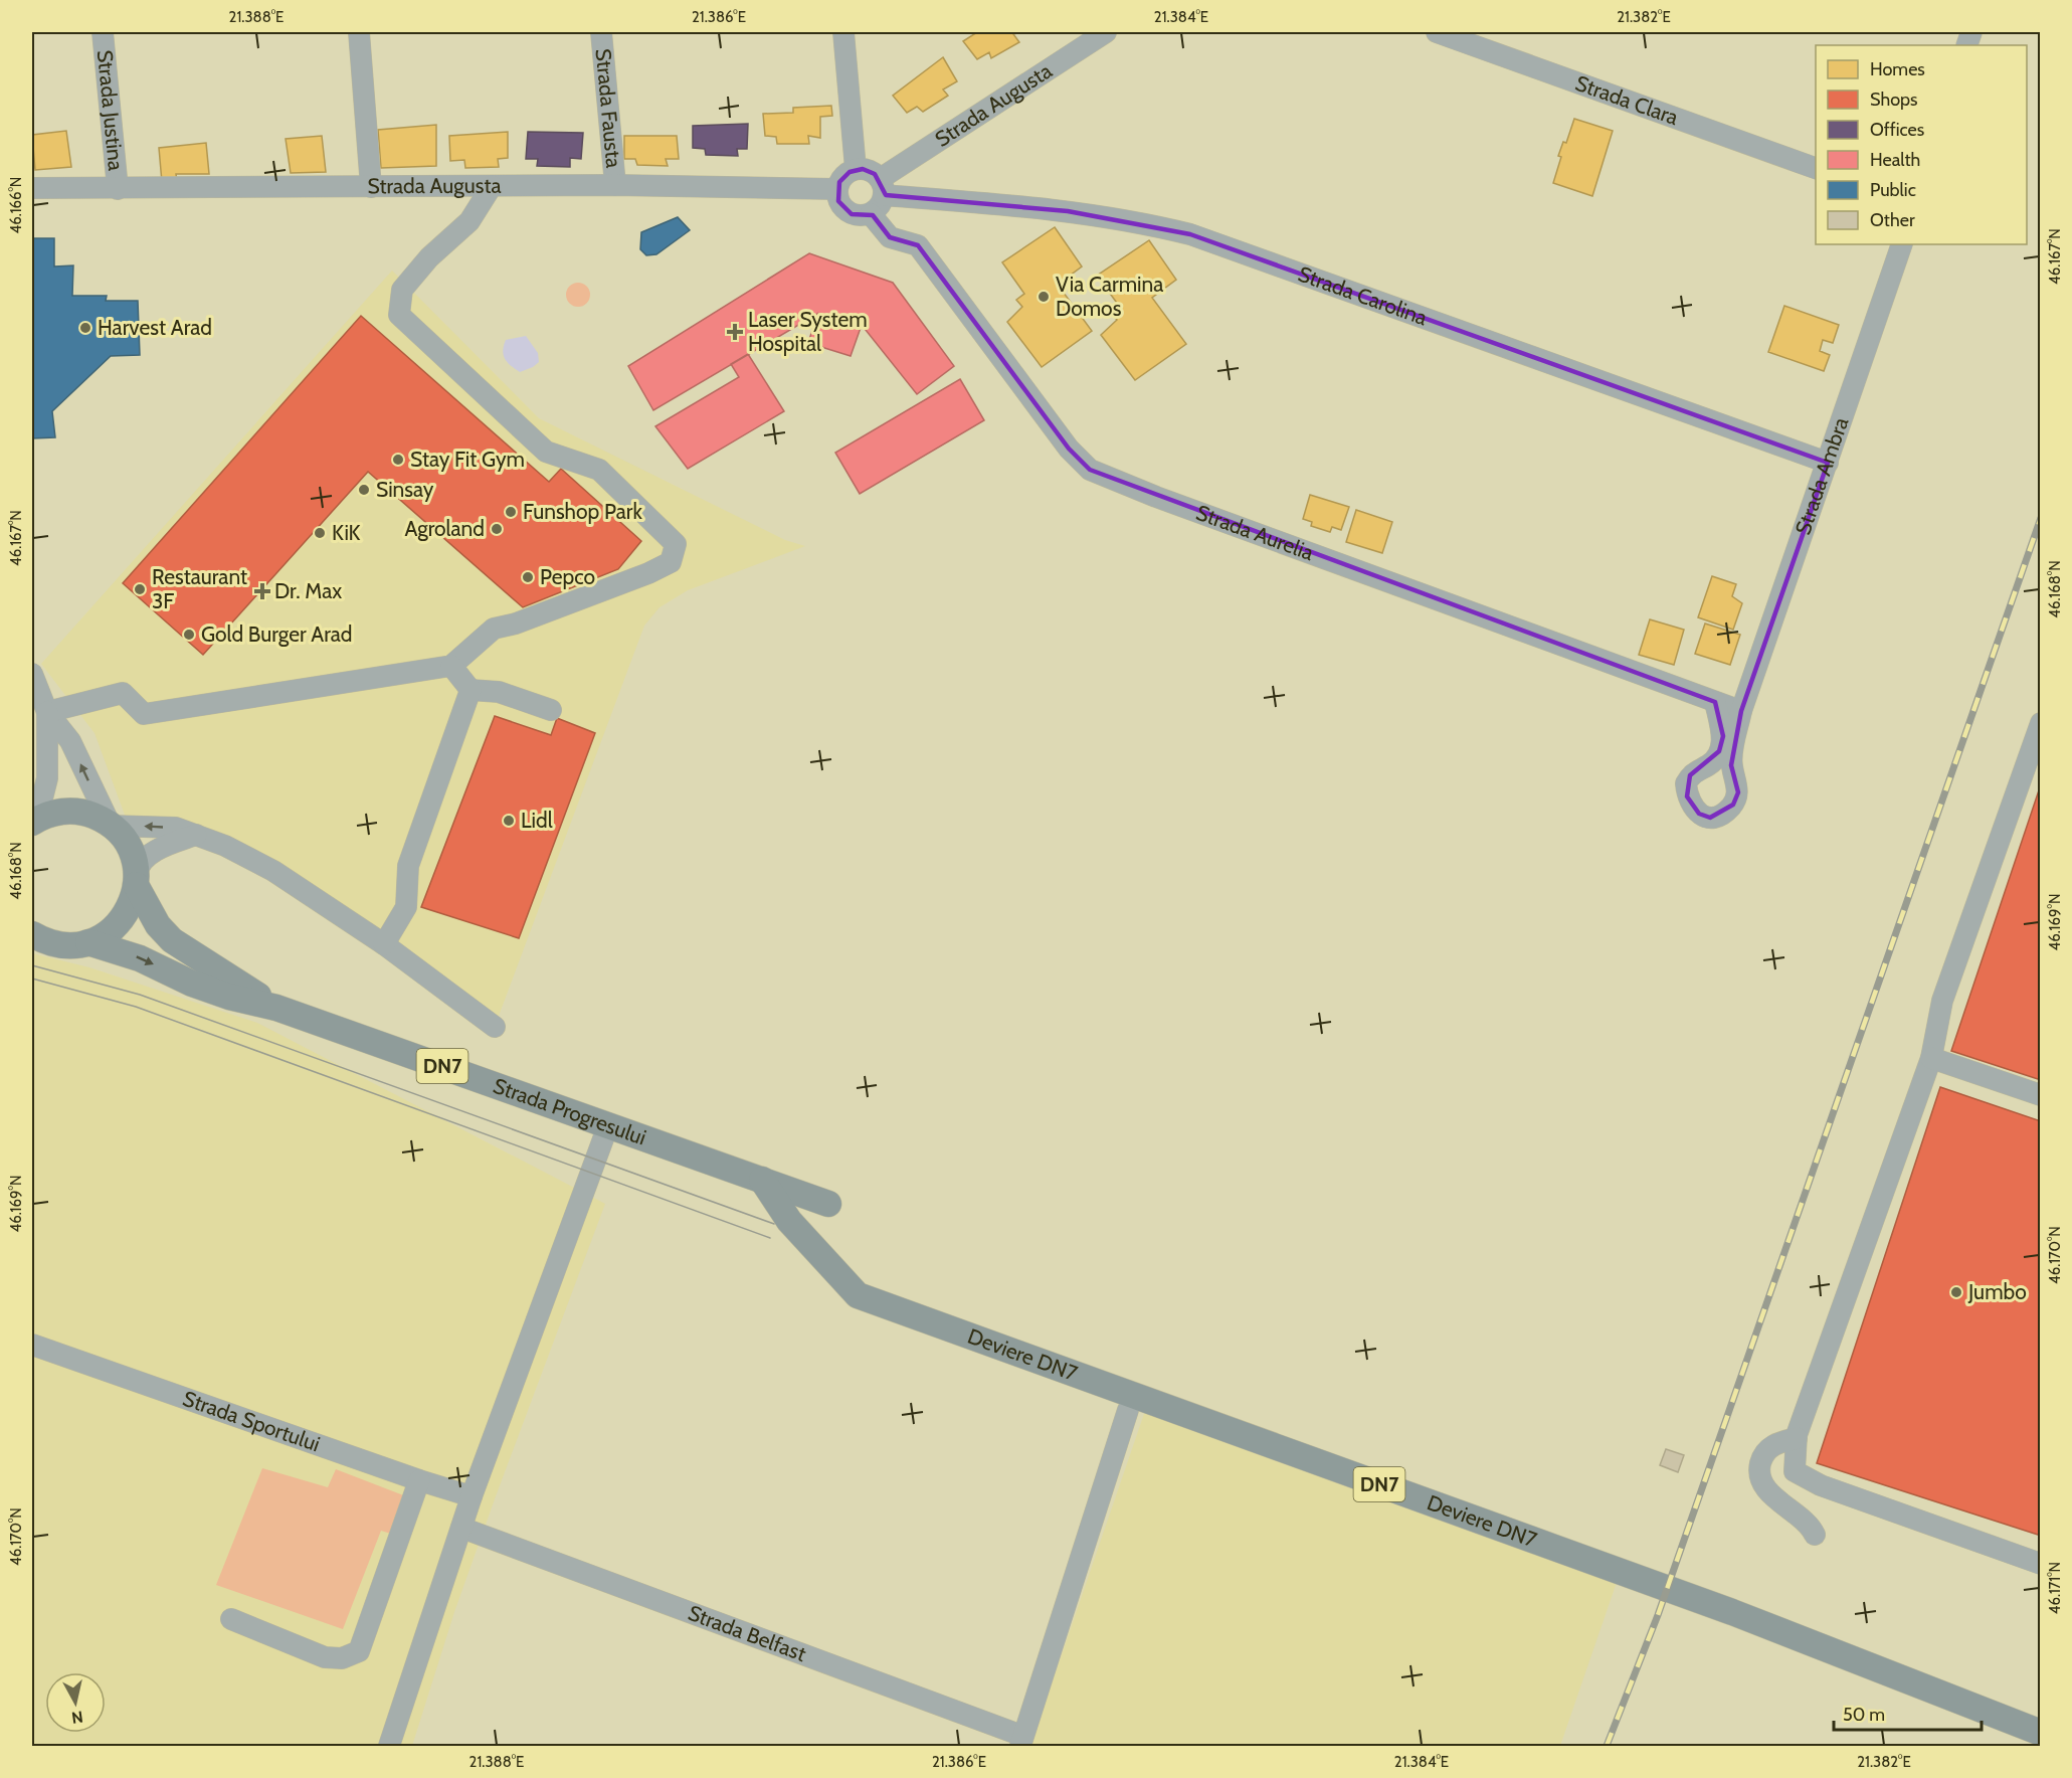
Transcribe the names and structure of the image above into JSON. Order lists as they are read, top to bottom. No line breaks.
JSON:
{"streets":{"main road":["DN7","Strada Progresului","Deviere DN7"],"street":["Strada Clara","Strada Augusta","Strada Fausta","Strada Justina","Strada Carolina","Strada Ambra","Strada Aurelia","Strada Sportului","Strada Belfast"]},"crossings":[["Strada Augusta","Strada Fausta"],["Strada Augusta","Strada Justina"],["Strada Augusta","Strada Carolina"],["Strada Augusta","Strada Aurelia"],["Strada Carolina","Strada Ambra"],["Strada Carolina","Strada Aurelia"],["Strada Ambra","Strada Aurelia"],["DN7","Strada Progresului"],["Strada Progresului","Deviere DN7"]],"places":{"other":["Via Carmina Domos","Harvest Arad","Stay Fit Gym","Sinsay","Funshop Park","Agroland","KiK","Pepco","Restaurant 3F","Gold Burger Arad","Lidl","Jumbo"],"health":["Laser System Hospital","Dr. Max"]},"legend":["Homes","Shops","Offices","Health","Public","Other"],"scale_bar":"50 m","north":"bottom","coordinates":["21.388°E","21.386°E","21.384°E","21.382°E","46.166°N","46.167°N","46.168°N","46.169°N","46.170°N","46.171°N"]}
